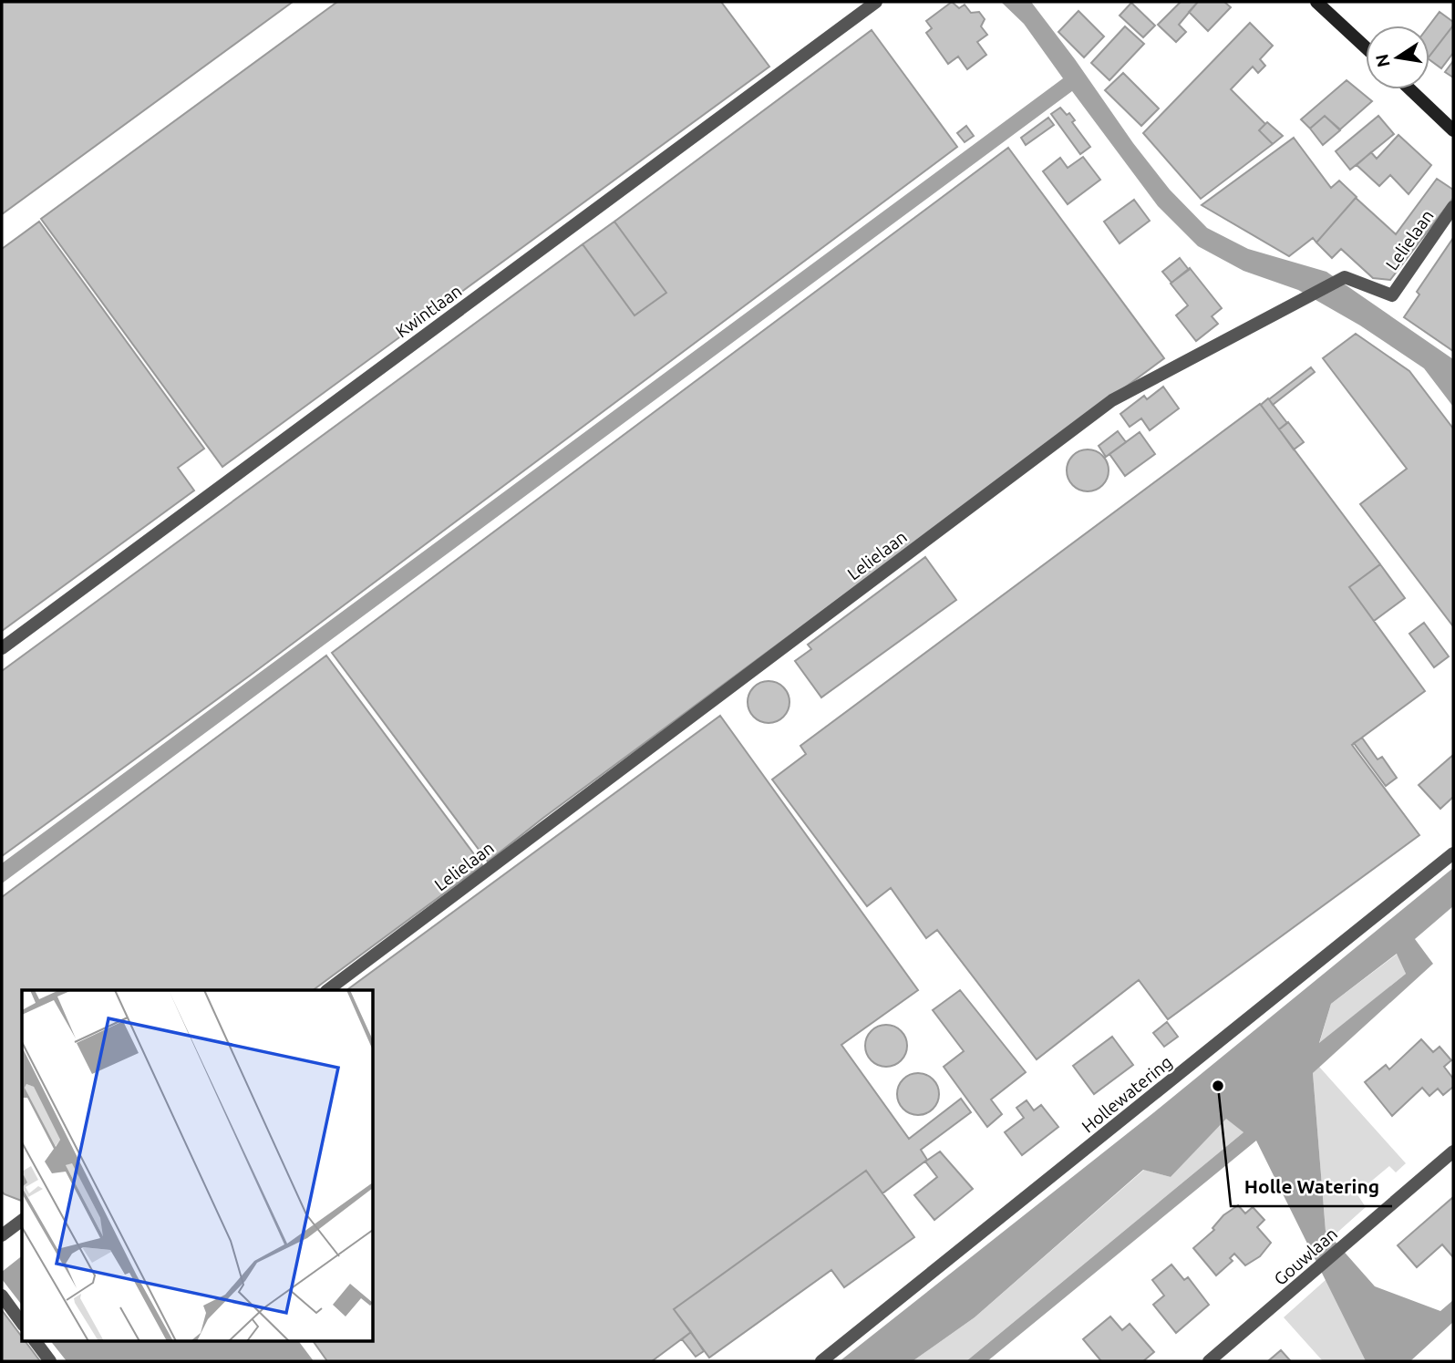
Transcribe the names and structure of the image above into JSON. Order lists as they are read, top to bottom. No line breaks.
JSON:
{"streets":{"street":["Lelielaan","Kwintlaan","Hollewatering","Gouwlaan"]},"places":["Holle Watering"],"north":"left"}
